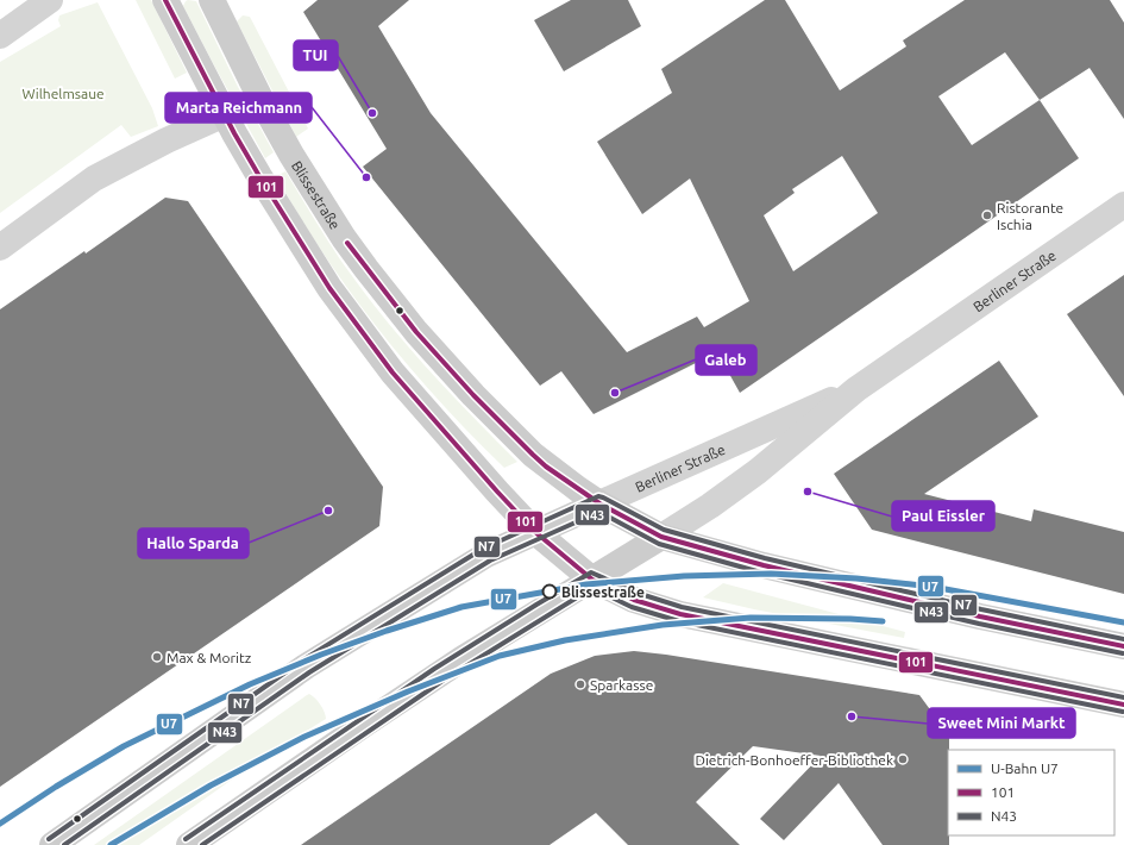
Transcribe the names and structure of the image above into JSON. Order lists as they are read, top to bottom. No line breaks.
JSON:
{"streets":{"main road":["Blissestraße","Berliner Straße"]},"crossings":[["Blissestraße","Berliner Straße"]],"parks":["Wilhelmsaue"],"places":["TUI","Marta Reichmann","Ristorante Ischia","Galeb","Paul Eissler","Hallo Sparda","Blissestraße","Max & Moritz","Sparkasse","Sweet Mini Markt","Dietrich-Bonhoeffer-Bibliothek"],"lines":["transit line 101","transit line N7","transit line N43","metro line U7"],"legend":["U-Bahn U7","101","N43"]}
